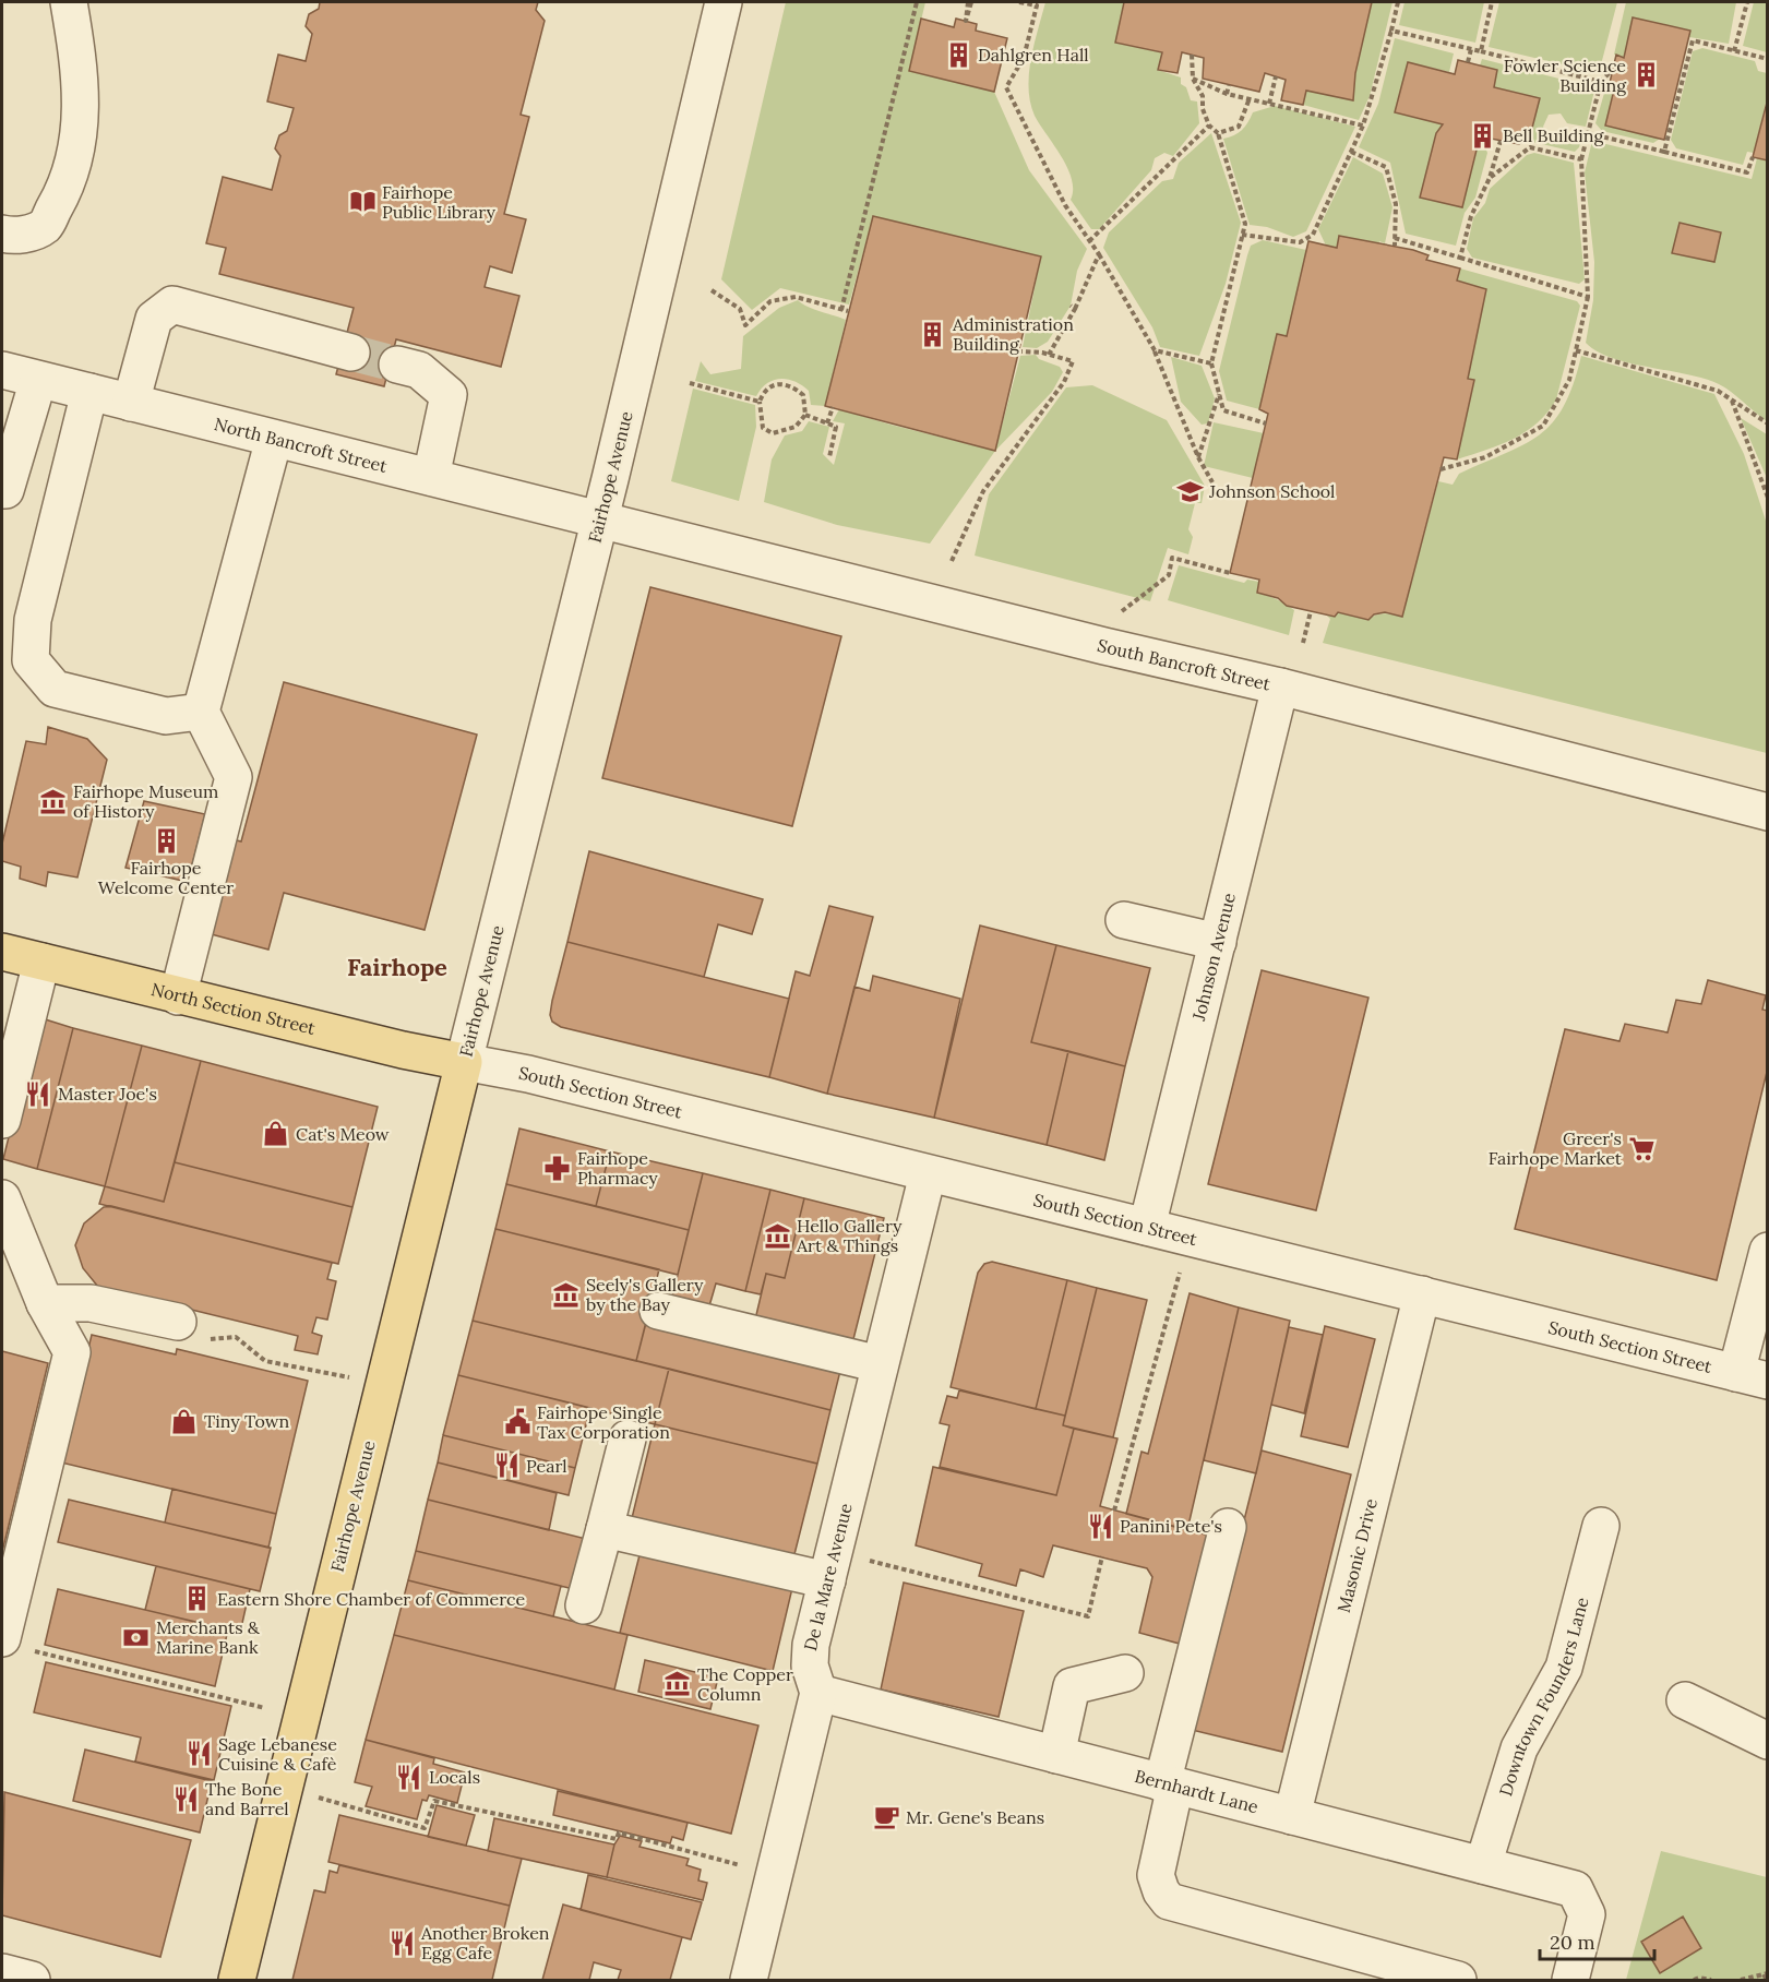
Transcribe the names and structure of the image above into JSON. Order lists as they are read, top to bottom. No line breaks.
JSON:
{"streets":{"main road":["Fairhope Avenue","North Section Street"],"street":["North Bancroft Street","South Bancroft Street","Johnson Avenue","South Section Street","Masonic Drive","De la Mare Avenue","Downtown Founders Lane","Bernhardt Lane"]},"crossings":[["North Bancroft Street","Fairhope Avenue"],["North Bancroft Street","South Bancroft Street"],["Fairhope Avenue","South Bancroft Street"],["Fairhope Avenue","North Section Street"],["Fairhope Avenue","South Section Street"],["South Bancroft Street","Johnson Avenue"],["Johnson Avenue","South Section Street"],["North Section Street","South Section Street"],["South Section Street","Masonic Drive"],["South Section Street","De la Mare Avenue"],["Masonic Drive","Bernhardt Lane"],["De la Mare Avenue","Bernhardt Lane"],["Downtown Founders Lane","Bernhardt Lane"]],"districts":["Fairhope"],"places":{"building":["Dahlgren Hall","Fowler Science Building","Bell Building","Administration Building","Fairhope Welcome Center","Eastern Shore Chamber of Commerce"],"library":["Fairhope Public Library"],"school or university":["Johnson School"],"museum":["Fairhope Museum of History","Hello Gallery Art & Things","Seely's Gallery by the Bay","The Copper Column"],"restaurant":["Master Joe's","Pearl","Panini Pete's","Sage Lebanese Cuisine & Cafè","Locals","The Bone and Barrel","Another Broken Egg Cafe"],"shop":["Cat's Meow","Tiny Town"],"supermarket":["Greer's Fairhope Market"],"pharmacy":["Fairhope Pharmacy"],"public building":["Fairhope Single Tax Corporation"],"bank":["Merchants & Marine Bank"],"cafe":["Mr. Gene's Beans"]},"scale_bar":"20 m"}
